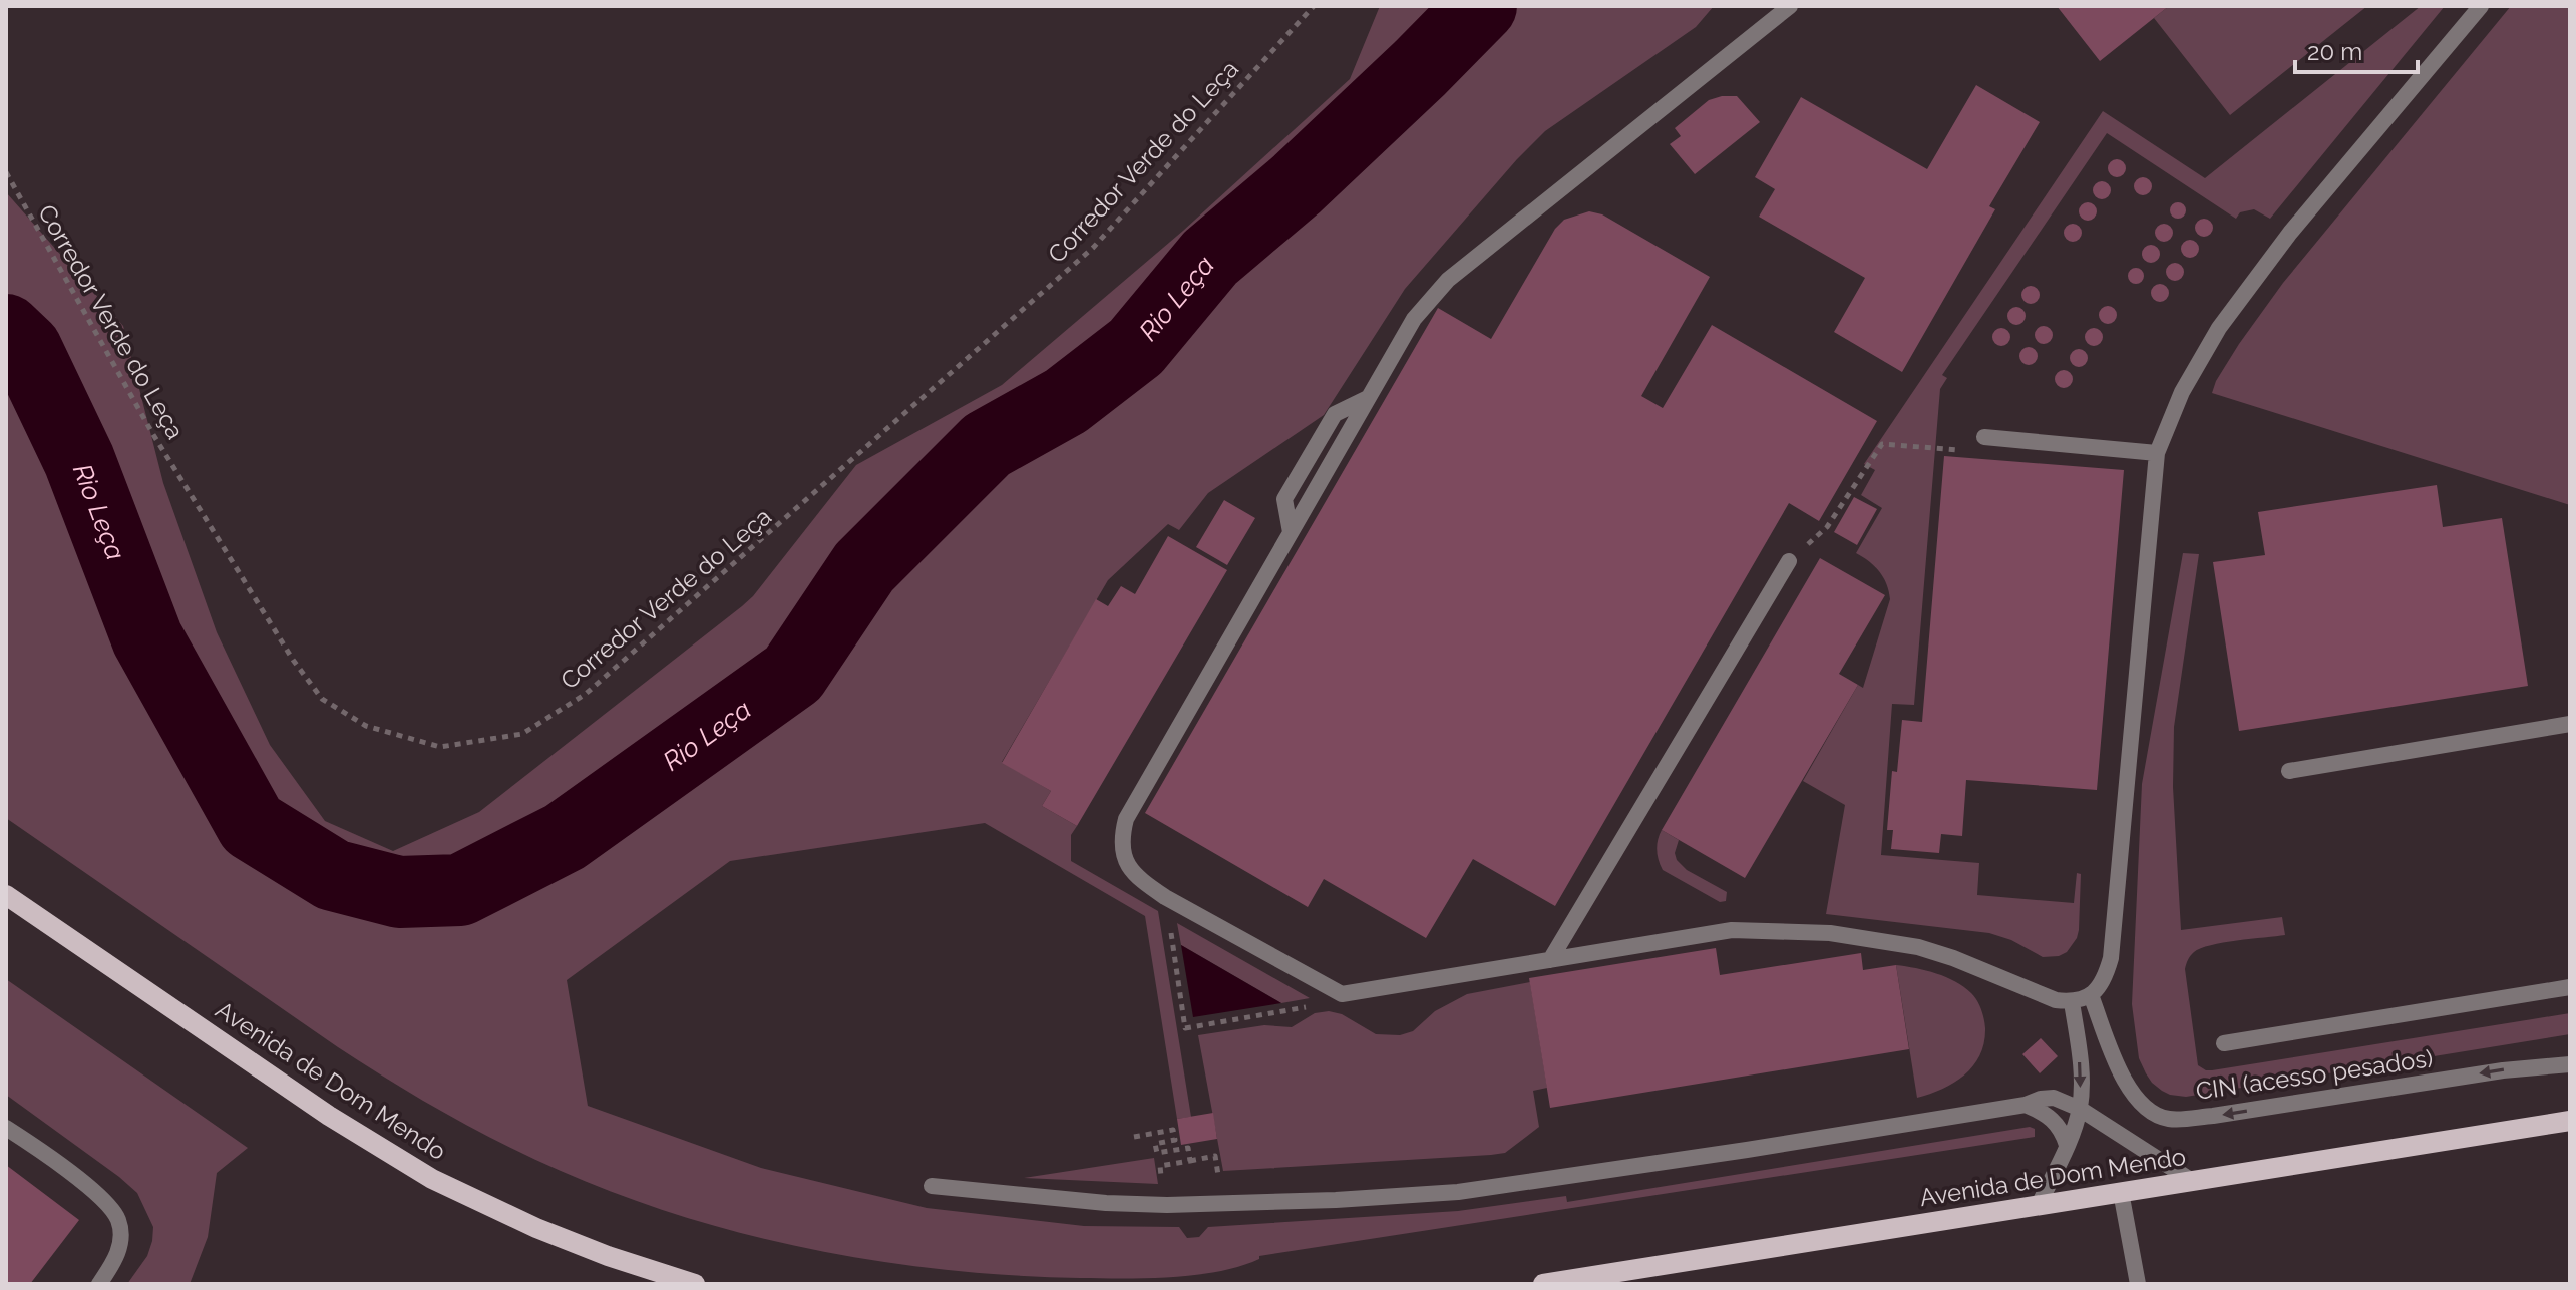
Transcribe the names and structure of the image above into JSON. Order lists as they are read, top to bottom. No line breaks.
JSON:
{"streets":{"main road":["Avenida de Dom Mendo"],"lane":["CIN (acesso pesados)"],"path":["Corredor Verde do Leça"]},"water":["Rio Leça"],"scale_bar":"20 m"}
